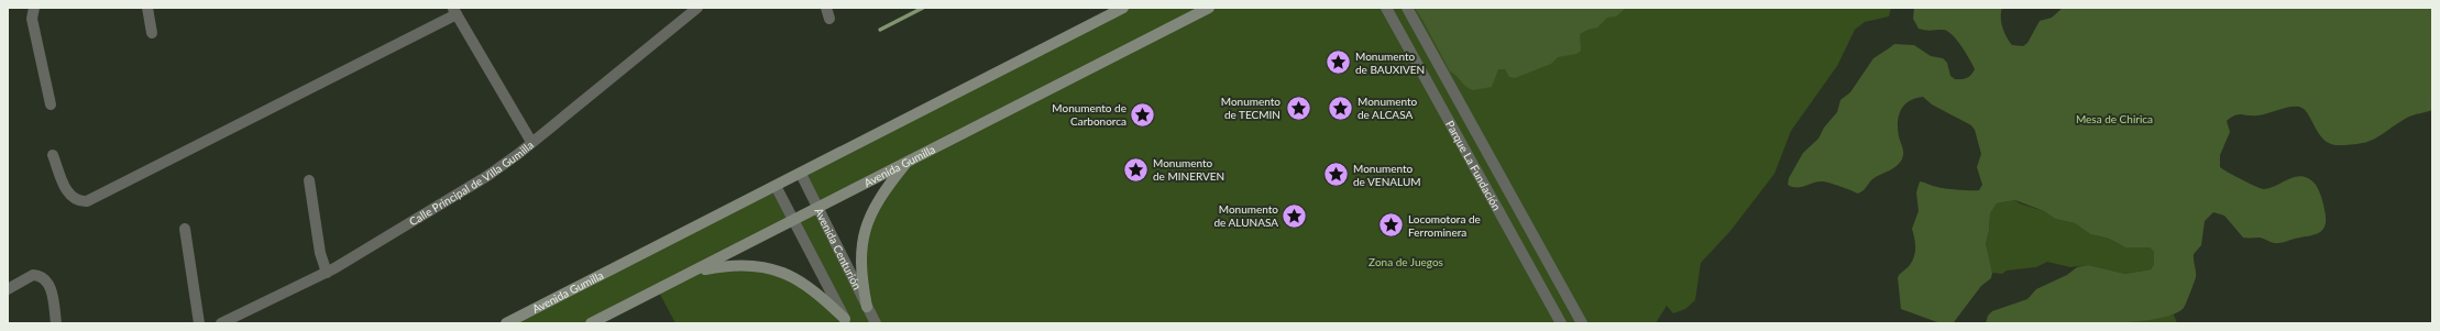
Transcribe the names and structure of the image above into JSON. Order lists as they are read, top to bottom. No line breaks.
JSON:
{"streets":{"main road":["Avenida Gumilla"],"street":["Parque La Fundación","Calle Principal de Villa Gumilla","Avenida Centurión"]},"crossings":[["Avenida Gumilla","Avenida Centurión"]],"parks":["Mesa de Chirica","Zona de Juegos"],"places":{"place":["Monumento de BAUXIVEN","Monumento de TECMIN","Monumento de ALCASA","Monumento de Carbonorca","Monumento de MINERVEN","Monumento de VENALUM","Monumento de ALUNASA","Locomotora de Ferrominera"]}}
